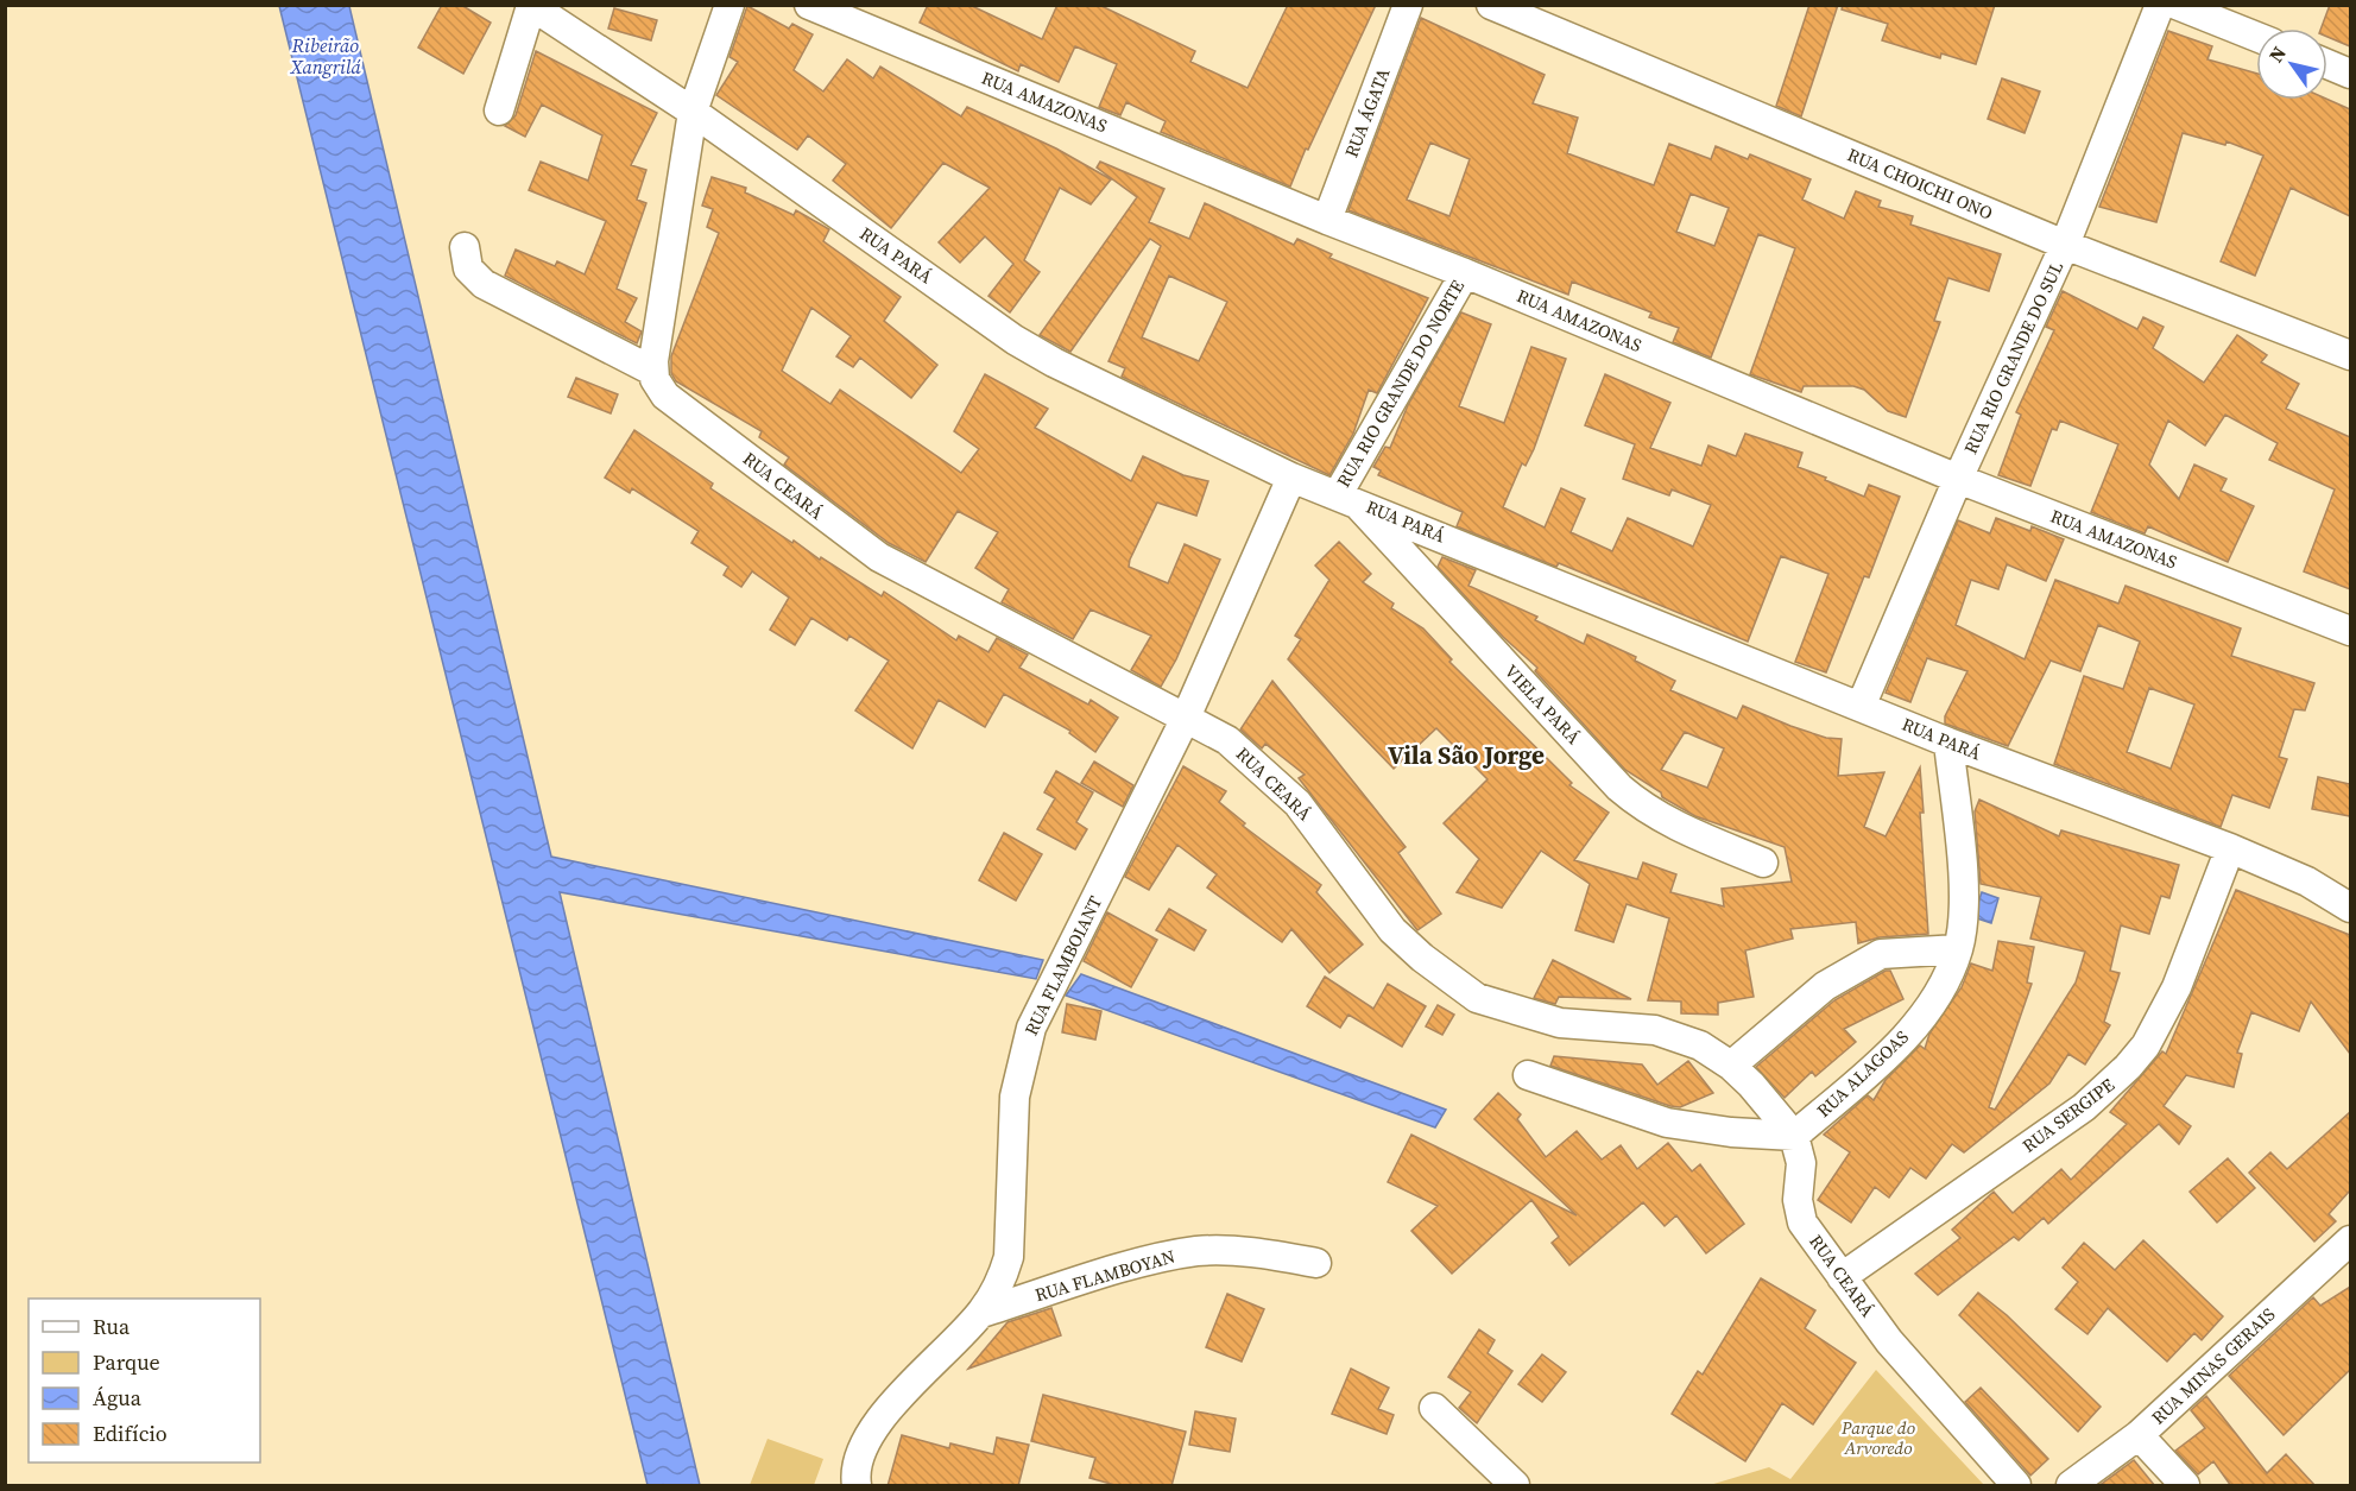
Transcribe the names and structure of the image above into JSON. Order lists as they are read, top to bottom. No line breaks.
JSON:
{"streets":{"street":["RUA AMAZONAS","RUA ÁGATA","RUA CHOICHI ONO","RUA PARÁ","RUA RIO GRANDE DO SUL","RUA RIO GRANDE DO NORTE","RUA CEARÁ","VIELA PARÁ","RUA FLAMBOIANT","RUA ALAGOAS","RUA SERGIPE","RUA FLAMBOYAN","RUA MINAS GERAIS"]},"crossings":[["RUA AMAZONAS","RUA ÁGATA"],["RUA AMAZONAS","RUA RIO GRANDE DO SUL"],["RUA AMAZONAS","RUA RIO GRANDE DO NORTE"],["RUA CHOICHI ONO","RUA RIO GRANDE DO SUL"],["RUA PARÁ","RUA RIO GRANDE DO SUL"],["RUA PARÁ","RUA RIO GRANDE DO NORTE"],["RUA PARÁ","VIELA PARÁ"],["RUA PARÁ","RUA FLAMBOIANT"],["RUA PARÁ","RUA ALAGOAS"],["RUA PARÁ","RUA SERGIPE"],["RUA RIO GRANDE DO NORTE","VIELA PARÁ"],["RUA CEARÁ","RUA FLAMBOIANT"],["RUA CEARÁ","RUA ALAGOAS"],["RUA CEARÁ","RUA SERGIPE"],["RUA FLAMBOIANT","RUA FLAMBOYAN"]],"districts":["Vila São Jorge"],"water":["Ribeirão Xangrilá"],"parks":["Parque do Arvoredo"],"legend":["Rua","Parque","Água","Edifício"],"north":"top left"}
